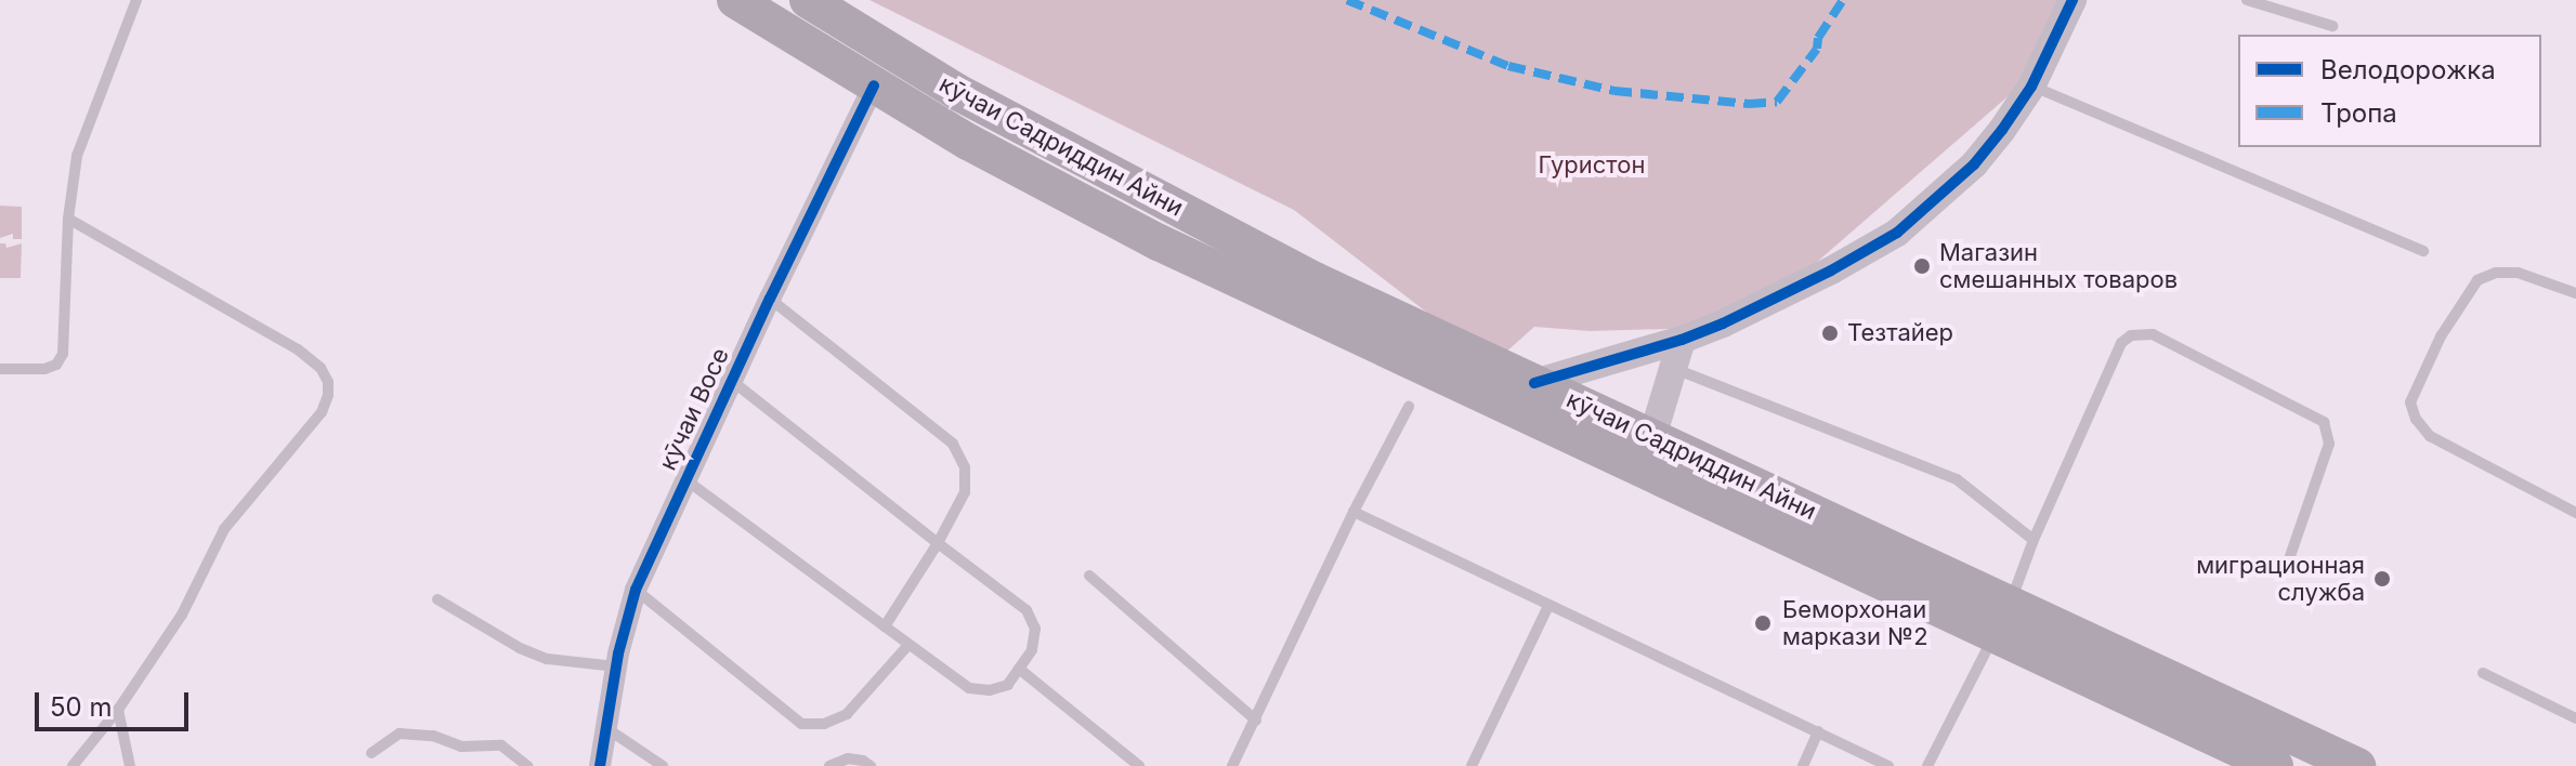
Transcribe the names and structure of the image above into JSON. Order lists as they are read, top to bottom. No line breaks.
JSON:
{"streets":{"highway":["кӯчаи Садриддин Айни"],"street":["кӯчаи Восе"]},"crossings":[["кӯчаи Садриддин Айни","кӯчаи Восе"]],"parks":["Гуристон"],"places":["Магазин смешанных товаров","Тезтайер","миграционная служба","Беморхонаи маркази №2"],"legend":["Велодорожка","Тропа"],"scale_bar":"50 m"}
